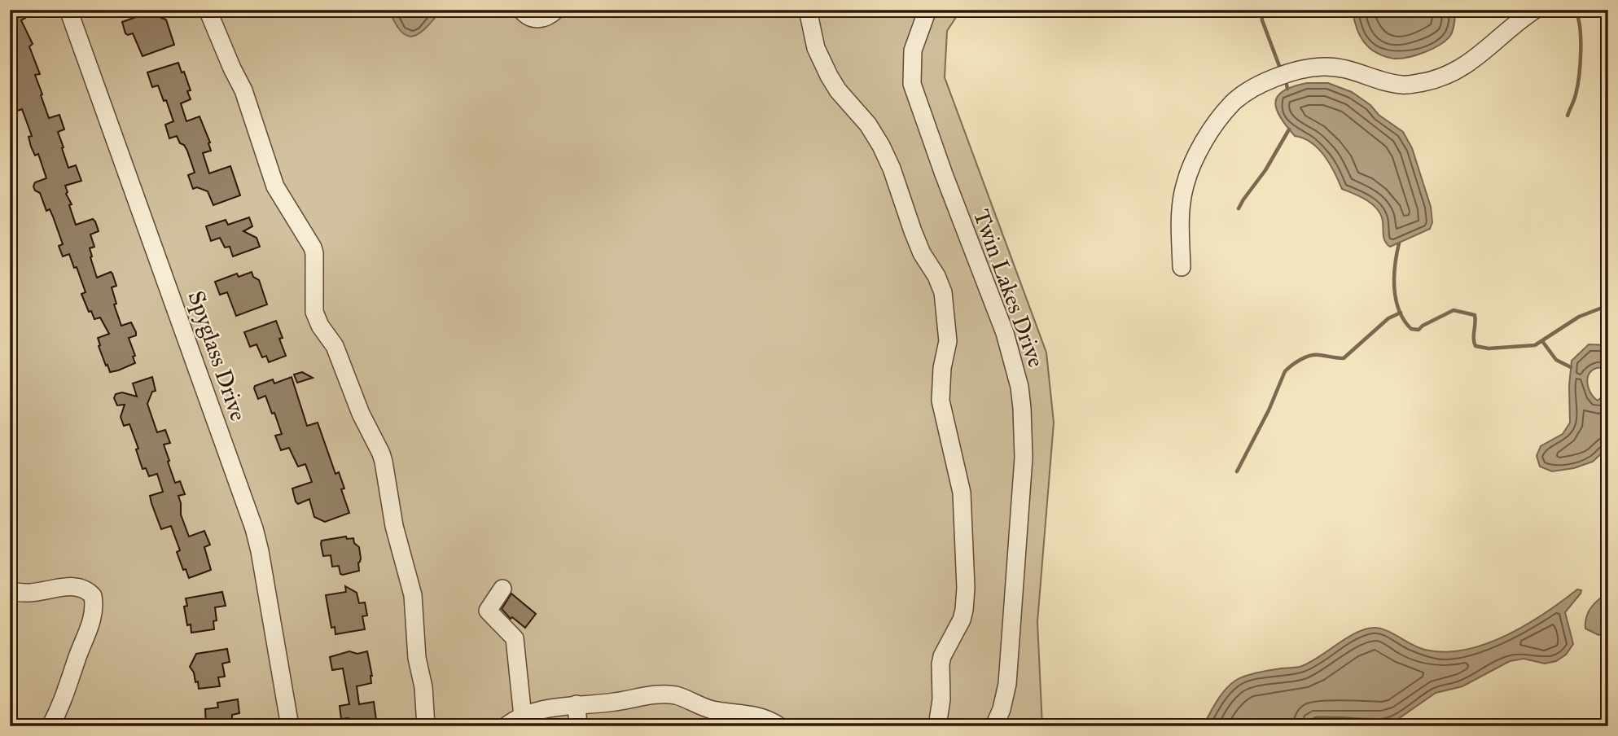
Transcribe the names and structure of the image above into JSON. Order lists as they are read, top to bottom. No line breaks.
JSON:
{"streets":{"street":["Twin Lakes Drive","Spyglass Drive"]}}
